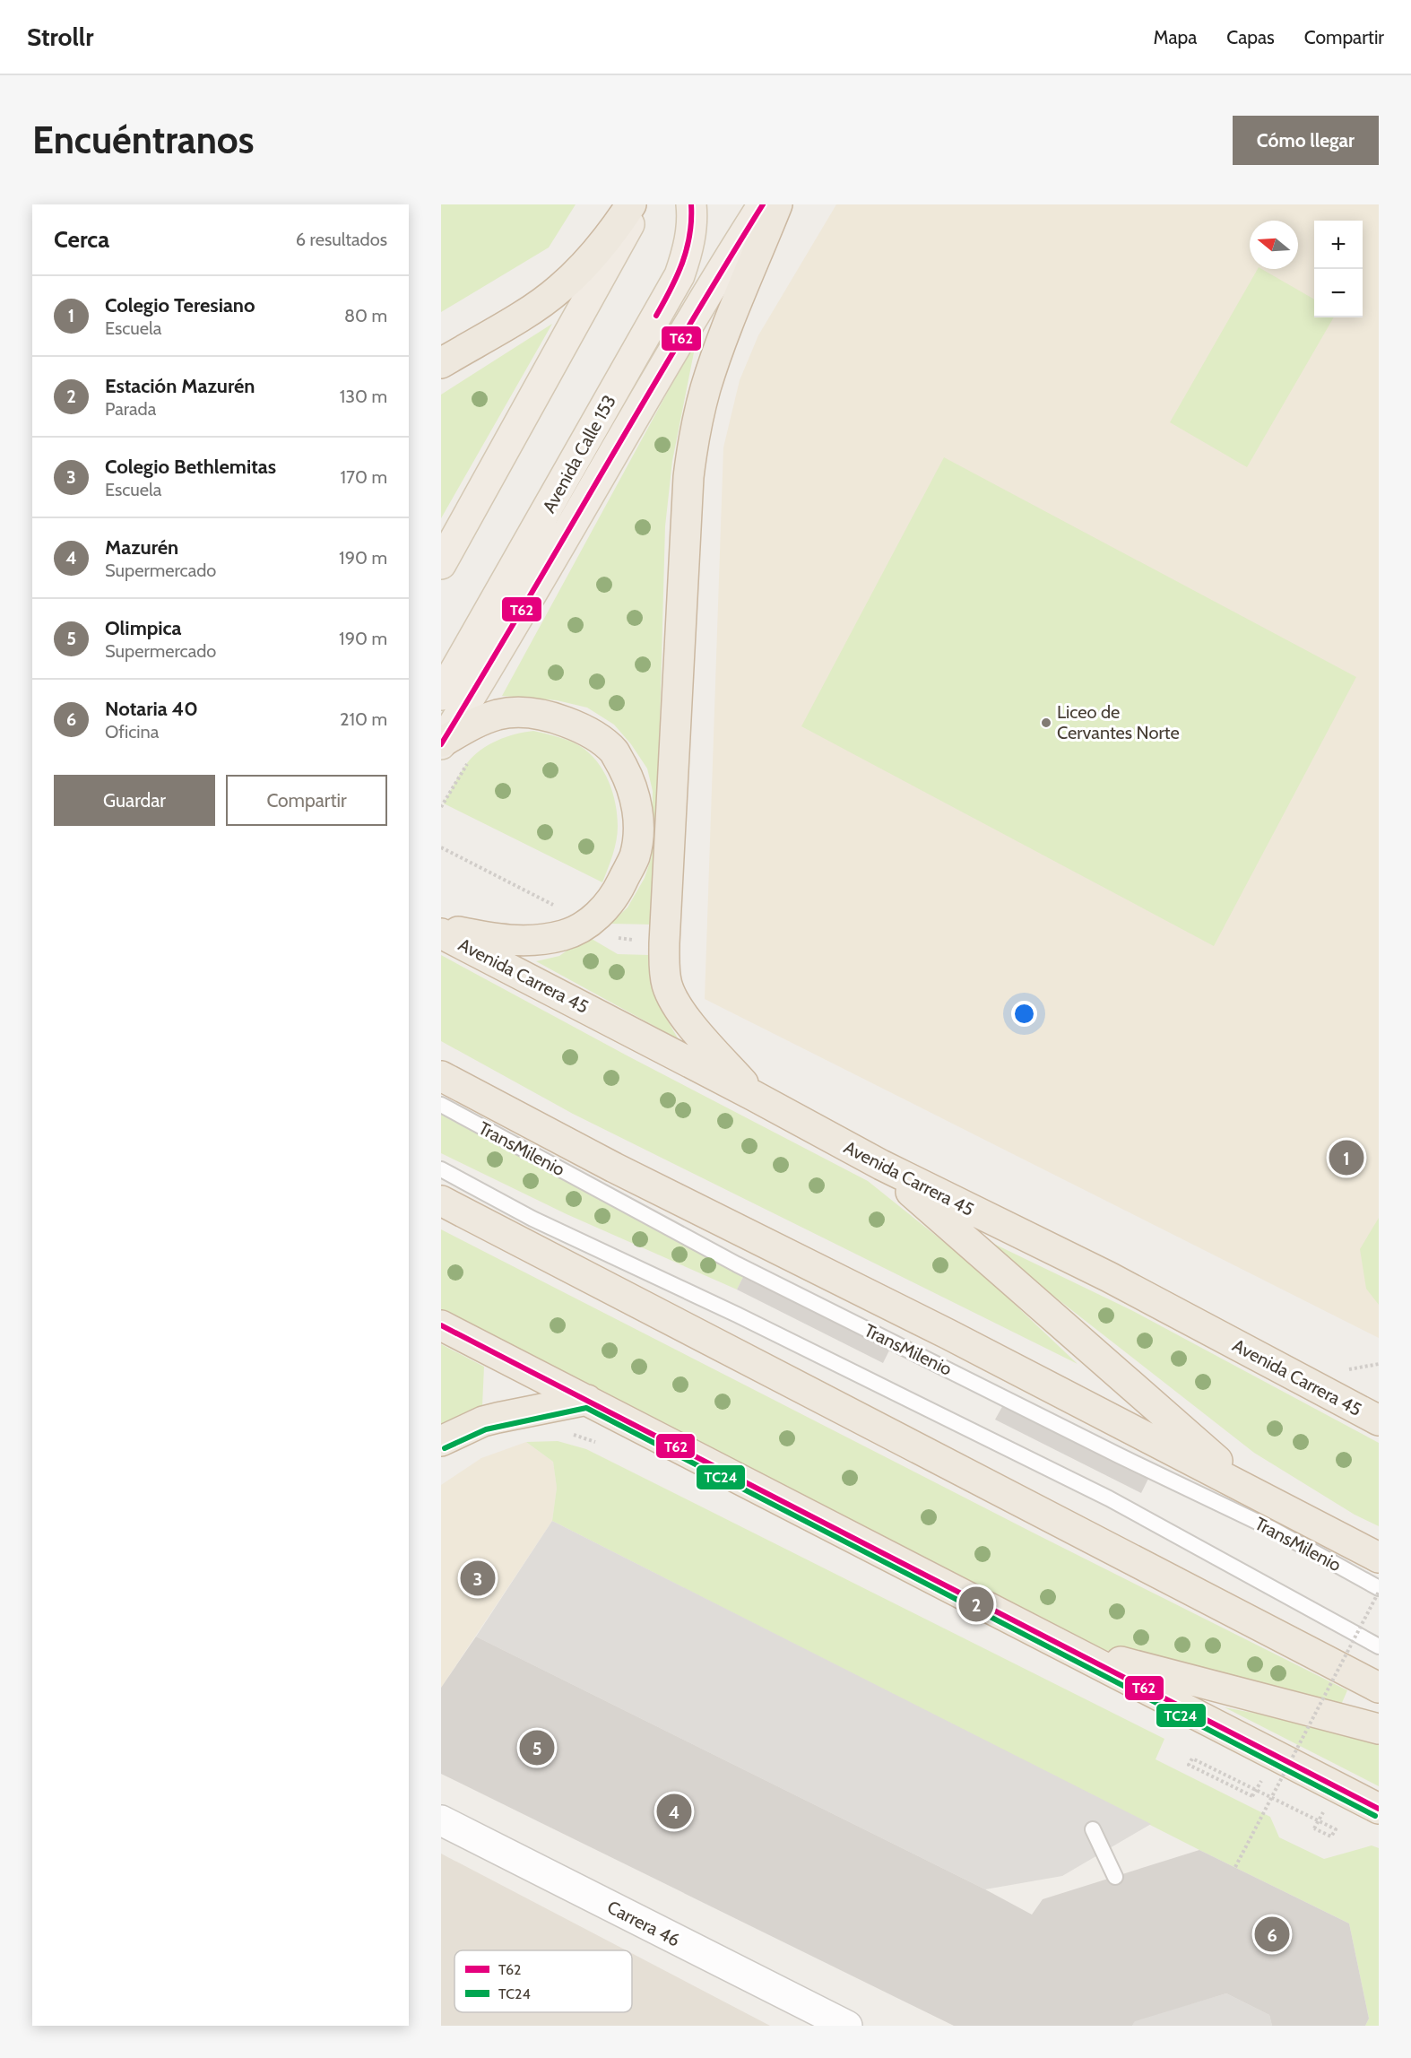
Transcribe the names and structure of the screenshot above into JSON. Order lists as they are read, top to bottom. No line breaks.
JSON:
{"streets":{"highway":["Avenida Carrera 45"],"main road":["Avenida Calle 153"],"street":["Carrera 46"],"lane":["TransMilenio"]},"places":["Liceo de Cervantes Norte"],"lines":["transit line T62","transit line TC24"],"legend":["T62","TC24"],"north":"left","page":{"header":"Strollr","nav":["Mapa","Capas","Compartir"],"buttons":["Cómo llegar",["Guardar","Compartir"]],"title":"Encuéntranos","heading":["Cerca","6 resultados"],"map_buttons":["+","−"],"list":[{"mark":"1","name":"Colegio Teresiano","note":"Escuela","value":"80 m"},{"mark":"2","name":"Estación Mazurén","note":"Parada","value":"130 m"},{"mark":"3","name":"Colegio Bethlemitas","note":"Escuela","value":"170 m"},{"mark":"4","name":"Mazurén","note":"Supermercado","value":"190 m"},{"mark":"5","name":"Olimpica","note":"Supermercado","value":"190 m"},{"mark":"6","name":"Notaria 40","note":"Oficina","value":"210 m"}],"pins":["1","3","2","5","4","6"]}}
